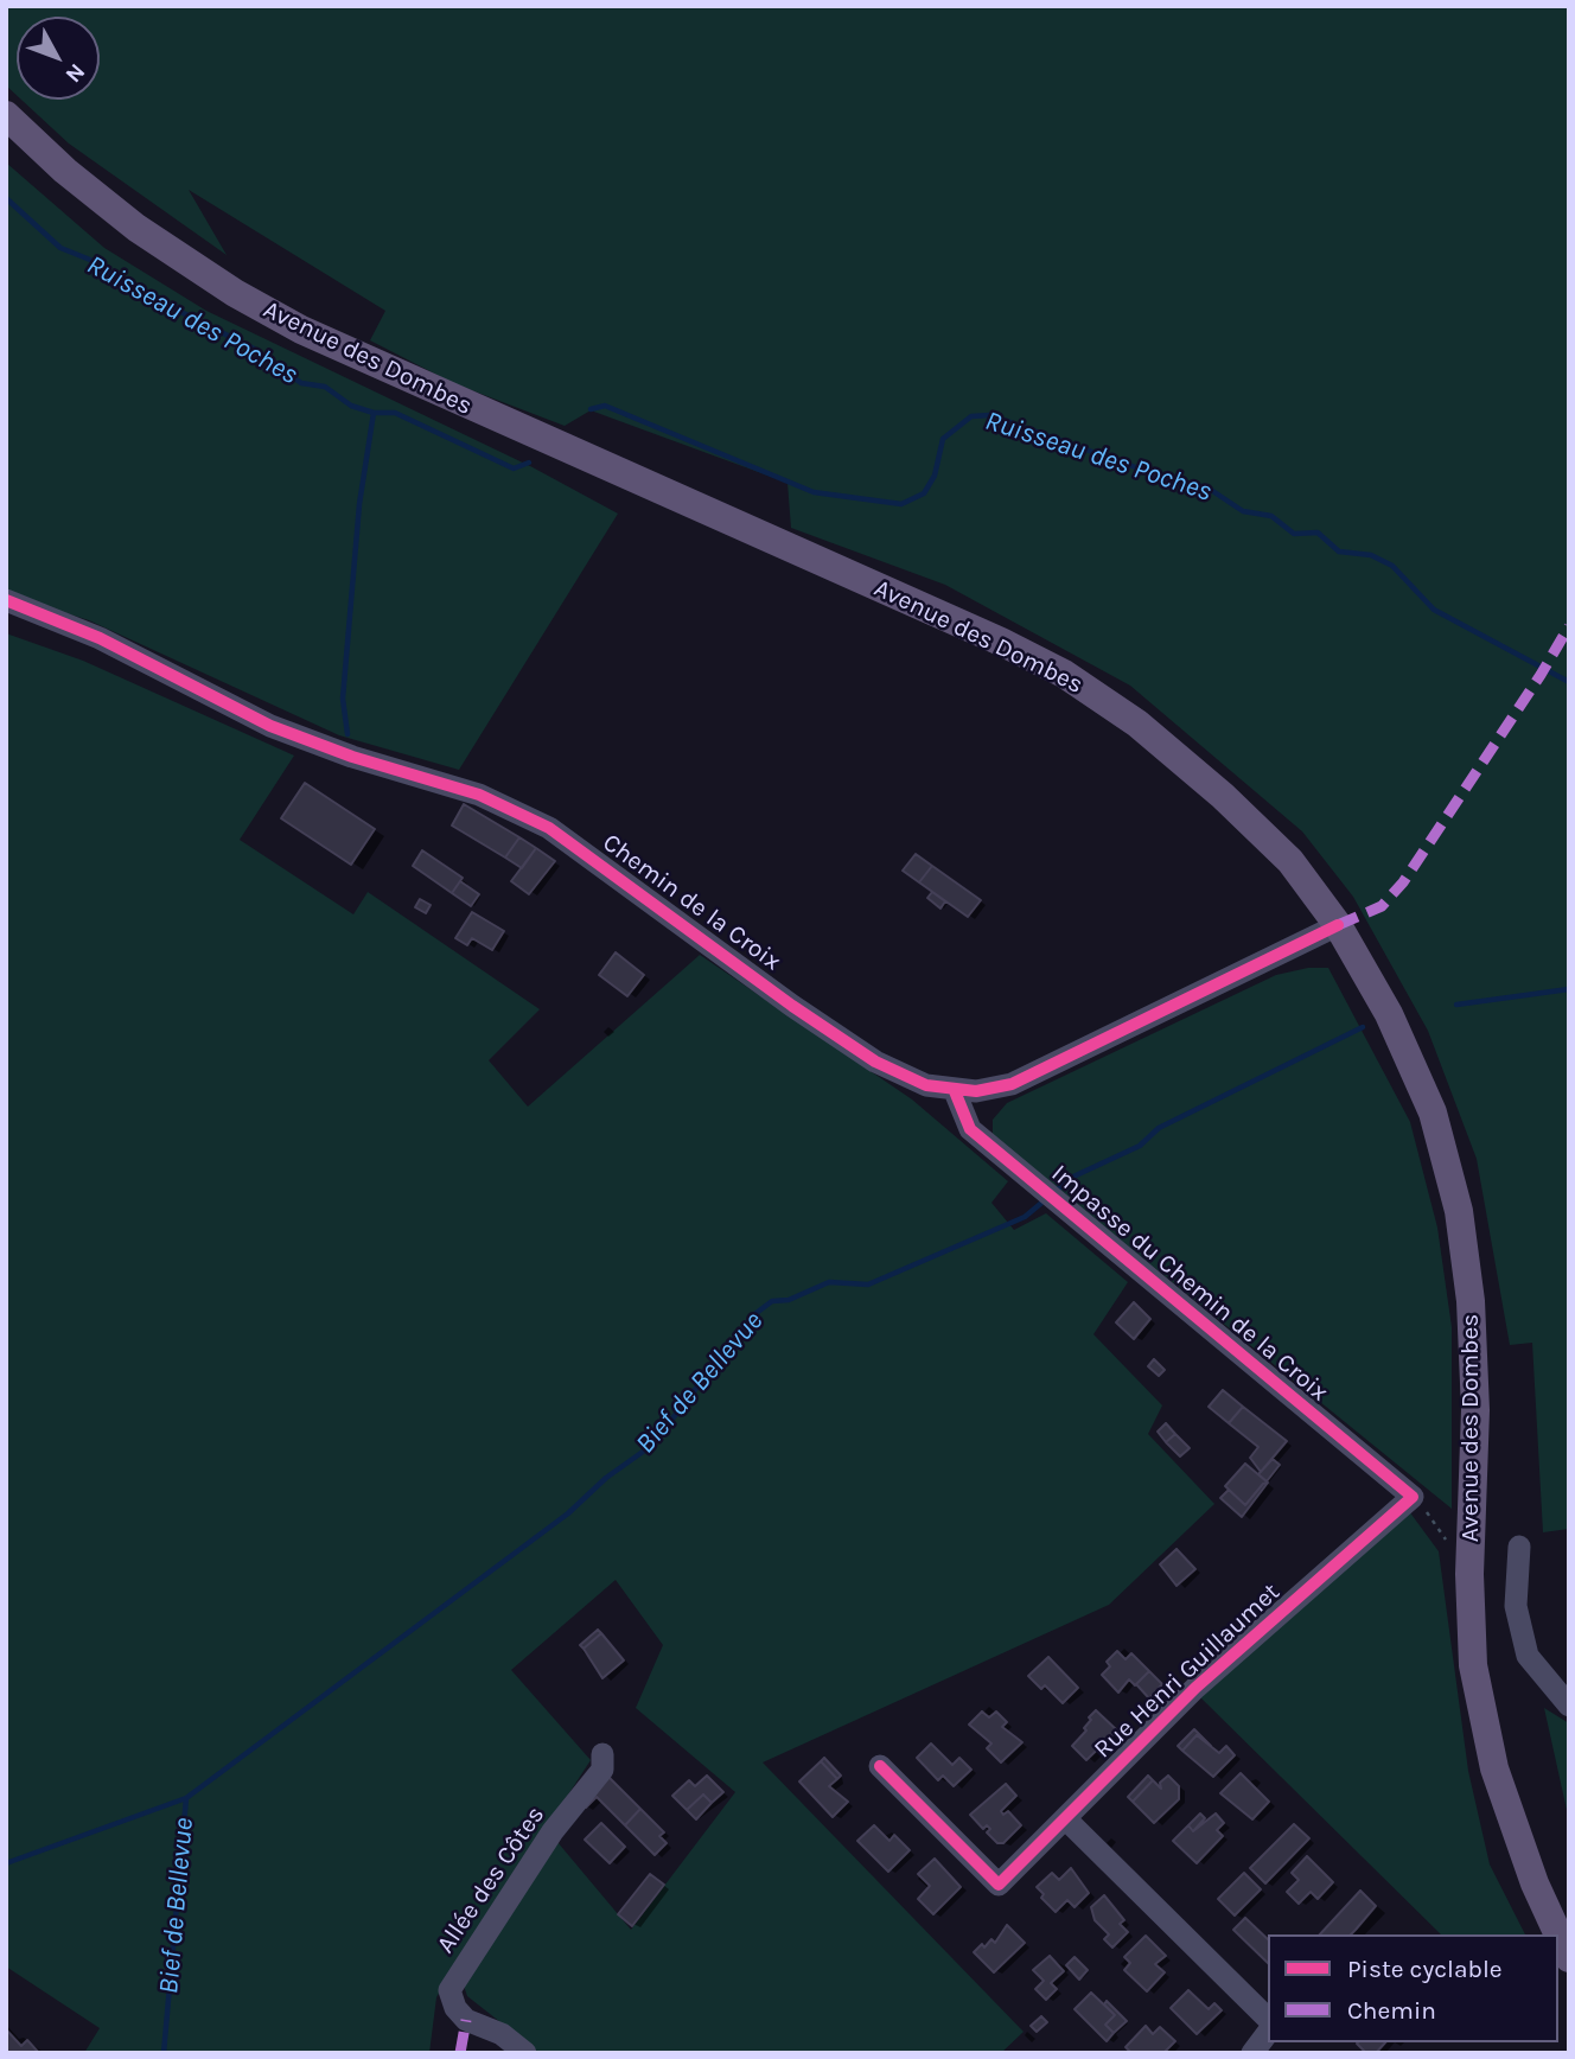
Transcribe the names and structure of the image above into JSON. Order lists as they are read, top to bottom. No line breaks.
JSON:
{"streets":{"main road":["Avenue des Dombes"],"street":["Chemin de la Croix","Impasse du Chemin de la Croix","Rue Henri Guillaumet","Allée des Côtes"]},"crossings":[["Avenue des Dombes","Chemin de la Croix"],["Chemin de la Croix","Impasse du Chemin de la Croix"],["Impasse du Chemin de la Croix","Rue Henri Guillaumet"]],"water":["Ruisseau des Poches","Bief de Bellevue"],"legend":["Piste cyclable","Chemin"],"north":"bottom right"}
